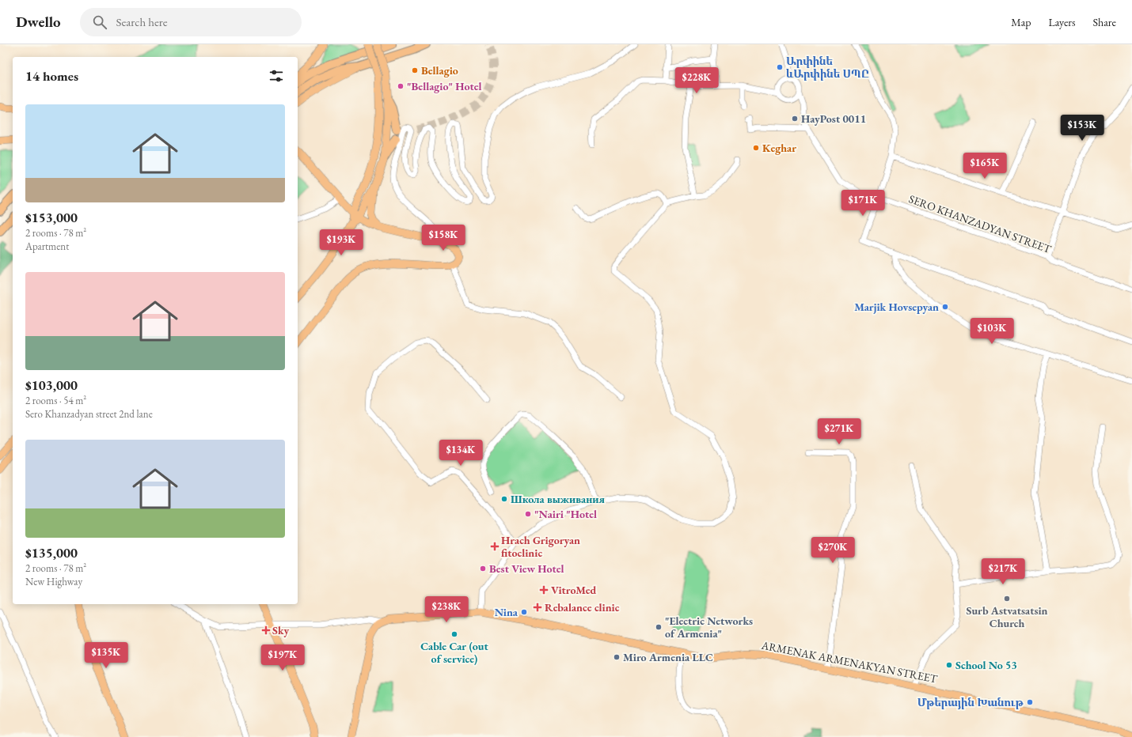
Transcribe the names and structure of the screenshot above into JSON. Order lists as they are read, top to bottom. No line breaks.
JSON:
{"streets":{"main road":["ARMENAK ARMENAKYAN STREET"],"street":["SERO KHANZADYAN STREET"]},"places":{"other":["Արփինե ևԱրփինե ՍՊԸ","Bellagio","\"Bellagio\" Hotel","HayPost 0011","Keghar","Marjik Hovsepyan","Школа выживания","\"Nairi \"Hotel","Best View Hotel","Surb Astvatsatsin Church","Nina","\"Electric Networks of Armenia\"","Cable Car (out of service)","Miro Armenia LLC","School No 53","Մթերային Խանութ"],"health":["Hrach Grigoryan fitoclinic","VitroMed","Rebalance clinic","Sky"]},"page":{"header":"Dwello","search":"Search here","nav":["Map","Layers","Share"],"heading":"14 homes","price":["$228K","$153K","$165K","$171K","$158K","$193K","$103K","$271K","$134K","$270K","$217K","$238K","$135K","$197K"],"list":[{"name":"$153,000","note":"2 rooms · 78 m² · Apartment"},{"name":"$103,000","note":"2 rooms · 54 m² · Sero Khanzadyan street 2nd lane"},{"name":"$135,000","note":"2 rooms · 78 m² · New Highway"}]}}
